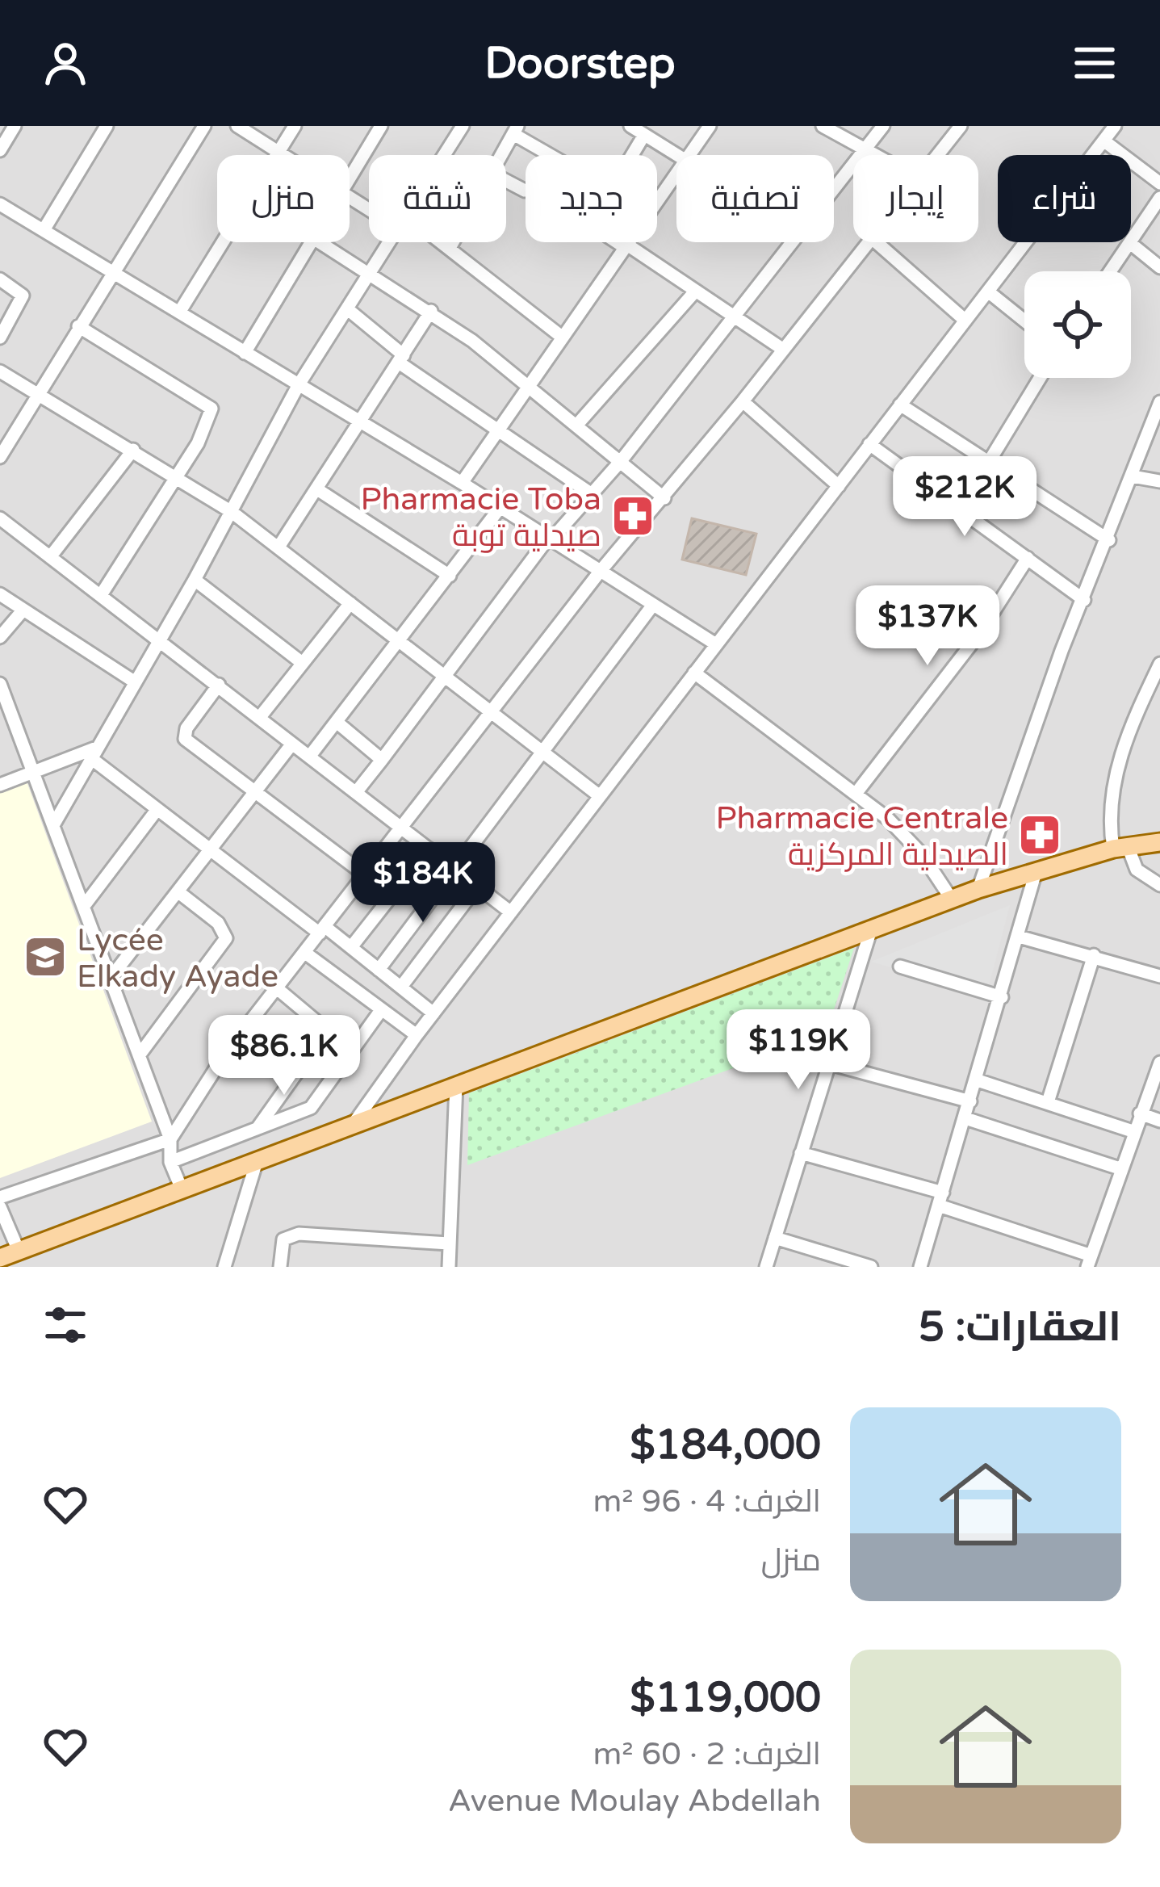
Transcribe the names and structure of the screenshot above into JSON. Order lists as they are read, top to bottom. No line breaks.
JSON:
{"places":{"pharmacy":["Pharmacie Toba صيدلية توبة","Pharmacie Centrale الصيدلية المركزية"],"school or university":["Lycée Elkady Ayade"]},"page":{"header":"Doorstep","chip":["شراء","إيجار","تصفية","جديد","شقة","منزل"],"price":["$212K","$137K","$184K","$119K","$86.1K"],"heading":"العقارات: 5","list":[{"name":"$184,000","note":"الغرف: 4 · 96 m² · منزل"},{"name":"$119,000","note":"الغرف: 2 · 60 m² · Avenue Moulay Abdellah"}]}}
